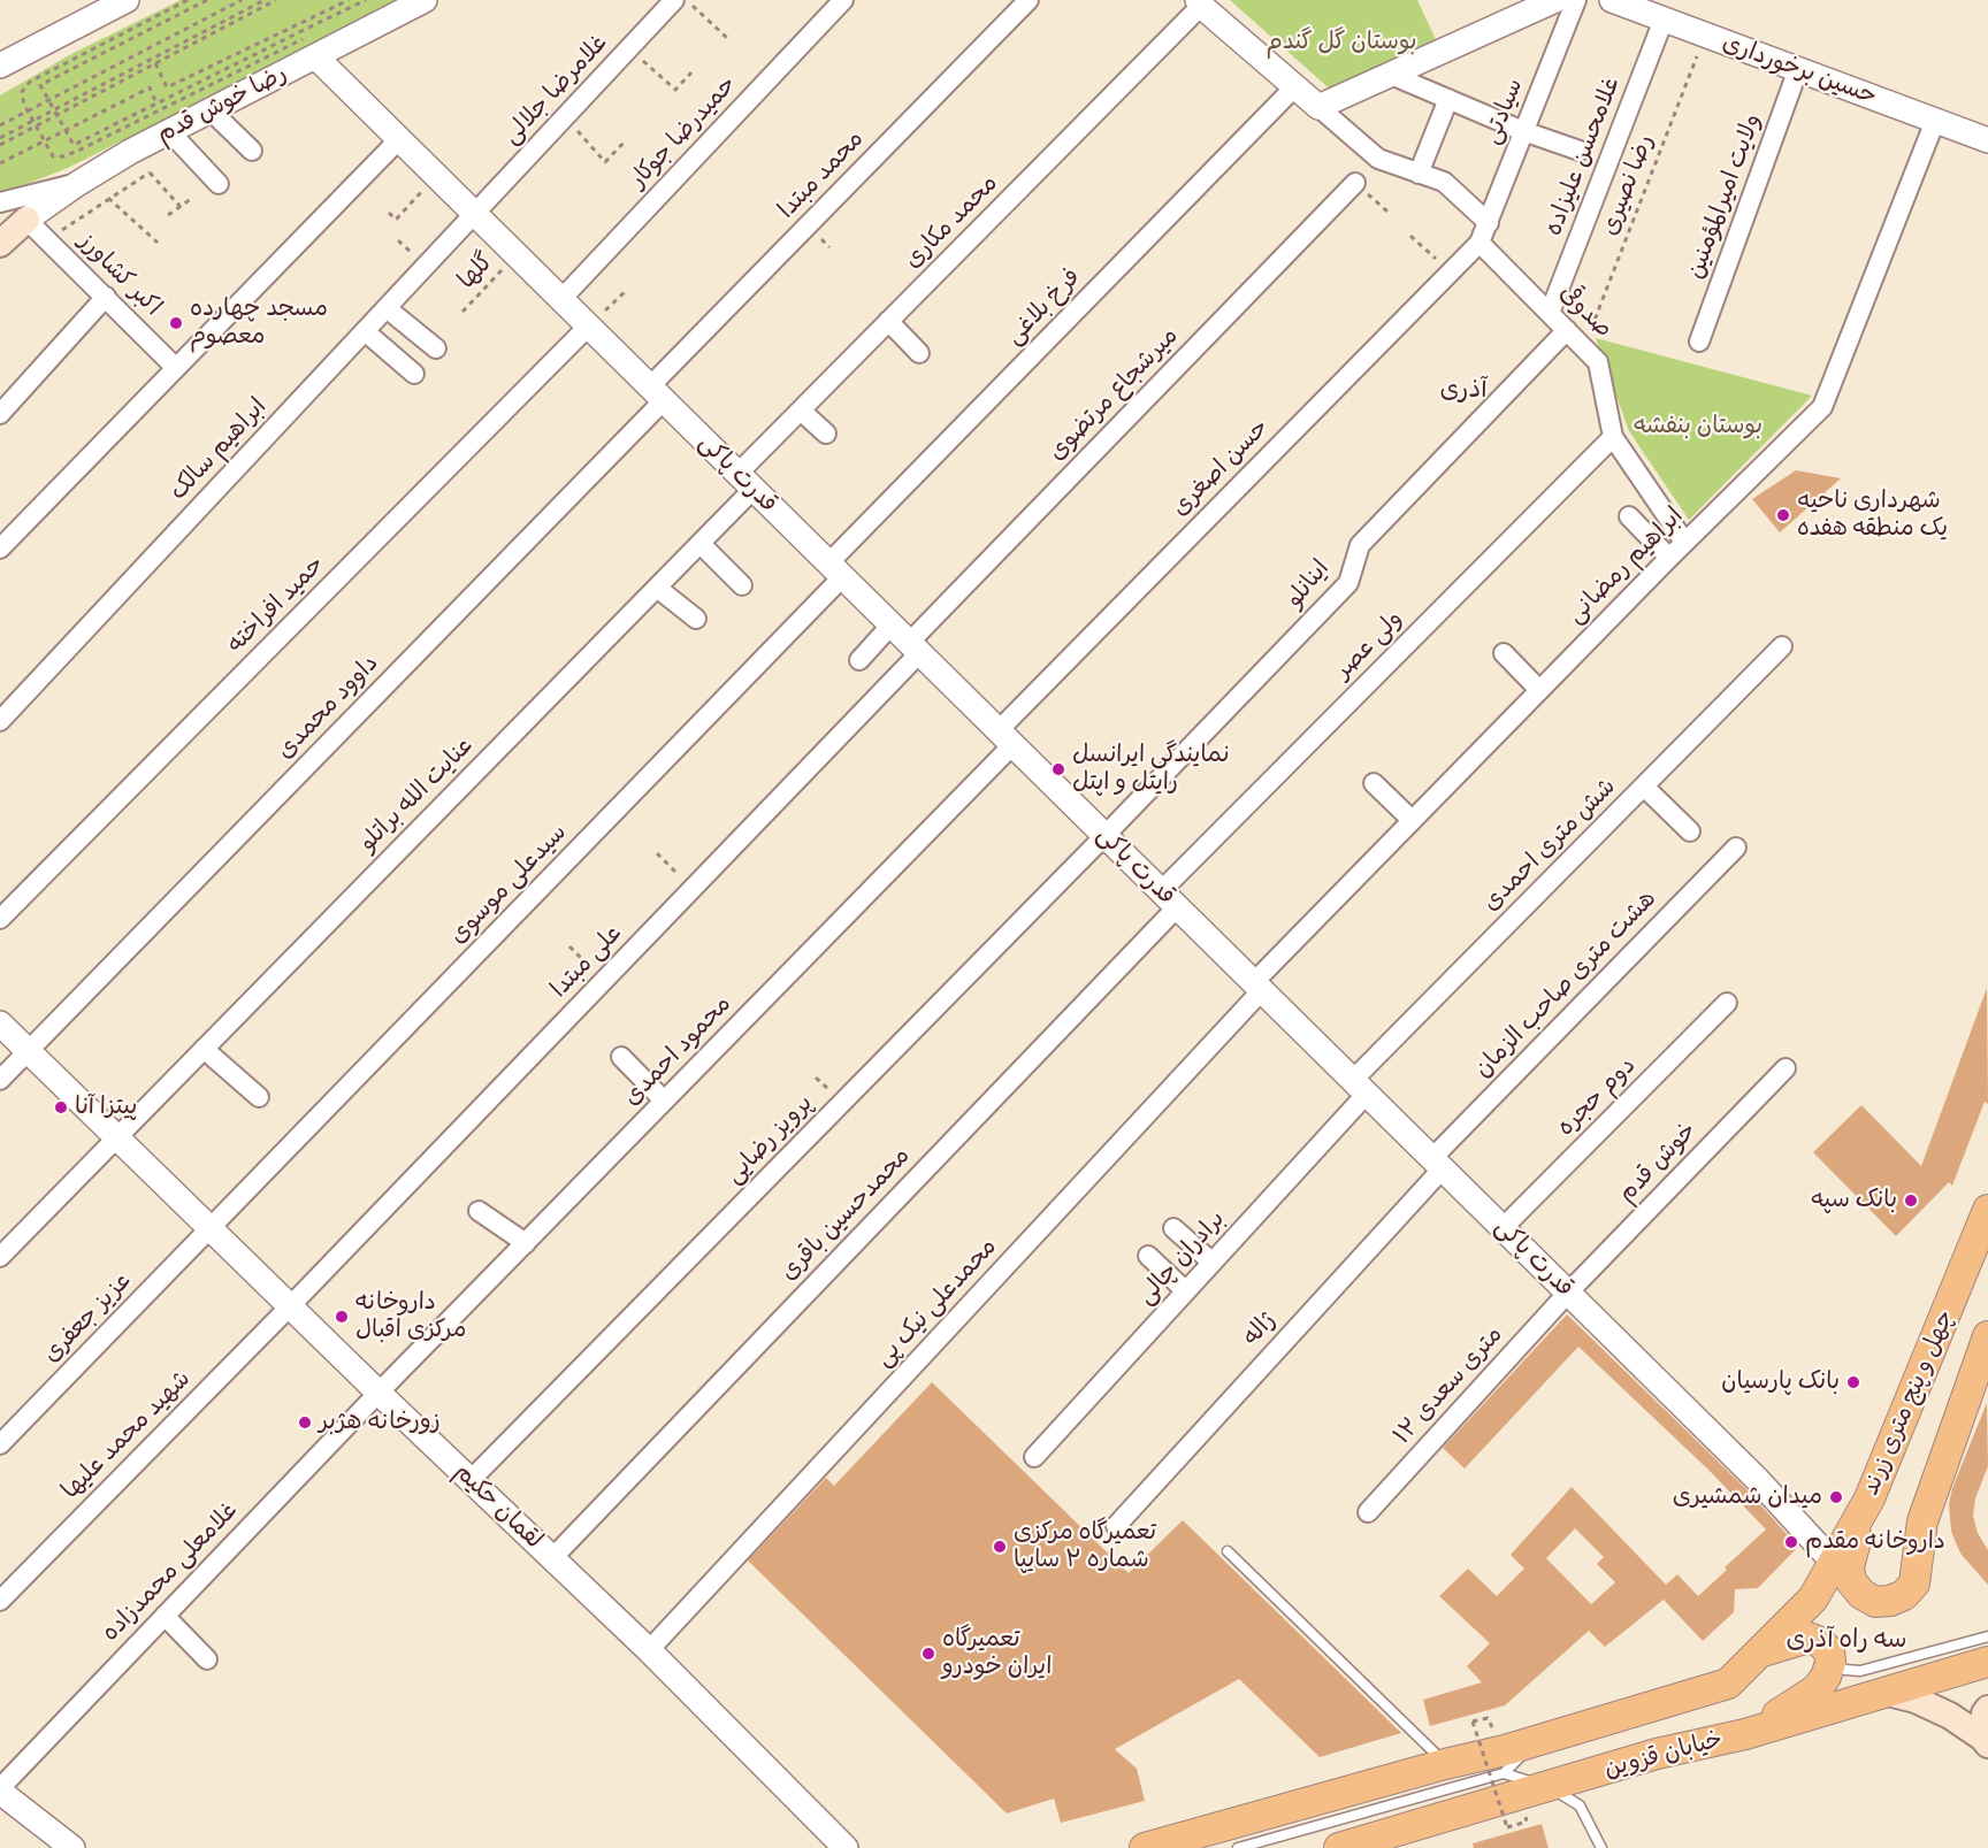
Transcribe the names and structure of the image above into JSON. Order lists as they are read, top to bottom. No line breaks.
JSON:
{"streets":{"main road":["چهل و پنج متری زرند","خیابان قزوین"],"street":["حسین برخورداری","غلامرضا جلالی","رضا خوش قدم","سیادتی","حمیدرضا جوکار","غلامحسن علیزاده","محمد مبتدا","ولایت امیرالمؤمنین","محمد مکاری","اکبر کشاورز","فرخ بلاغی","صدوقی","میرشجاع مرتضوی","ابراهیم سالک","حسن اصغری","قدرت پاکی","ابراهیم رمضانی","اینانلو","حمید افراخته","ولی عصر","داوود محمدی","عنایت الله براتلو","شش متری احمدی","سیدعلی موسوی","علی مبتدا","هشت متری صاحب الزمان","محمود احمدی","دوم حجره","پرویز رضایی","خوش قدم","محمدحسین باقری","برادران چالی","محمدعلی نیک پی","عزیز جعفری","ژاله","۱۲ متری سعدی","شهید محمد علیها","لقمان حکیم","غلامعلی محمدزاده"],"path":["رضا نصیری","گلها"]},"crossings":[["حسین برخورداری","غلامحسن علیزاده"],["حسین برخورداری","رضا نصیری"],["حسین برخورداری","ولایت امیرالمؤمنین"],["حسین برخورداری","ابراهیم رمضانی"],["غلامرضا جلالی","ابراهیم سالک"],["غلامرضا جلالی","قدرت پاکی"],["رضا خوش قدم","اکبر کشاورز"],["رضا خوش قدم","قدرت پاکی"],["سیادتی","صدوقی"],["سیادتی","حسن اصغری"],["حمیدرضا جوکار","قدرت پاکی"],["غلامحسن علیزاده","صدوقی"],["محمد مبتدا","قدرت پاکی"],["محمد مبتدا","داوود محمدی"],["رضا نصیری","صدوقی"],["محمد مکاری","قدرت پاکی"],["محمد مکاری","عنایت الله براتلو"],["گلها","قدرت پاکی"],["فرخ بلاغی","قدرت پاکی"],["فرخ بلاغی","سیدعلی موسوی"],["صدوقی","حسن اصغری"],["صدوقی","ابراهیم رمضانی"],["صدوقی","اینانلو"],["صدوقی","ولی عصر"],["میرشجاع مرتضوی","قدرت پاکی"],["میرشجاع مرتضوی","علی مبتدا"],["ابراهیم سالک","قدرت پاکی"],["حسن اصغری","قدرت پاکی"],["حسن اصغری","محمود احمدی"],["قدرت پاکی","ابراهیم رمضانی"],["قدرت پاکی","اینانلو"],["قدرت پاکی","حمید افراخته"],["قدرت پاکی","ولی عصر"],["قدرت پاکی","داوود محمدی"],["قدرت پاکی","عنایت الله براتلو"],["قدرت پاکی","شش متری احمدی"],["قدرت پاکی","سیدعلی موسوی"],["قدرت پاکی","علی مبتدا"],["قدرت پاکی","هشت متری صاحب الزمان"],["قدرت پاکی","محمود احمدی"],["قدرت پاکی","دوم حجره"],["قدرت پاکی","پرویز رضایی"],["قدرت پاکی","خوش قدم"],["قدرت پاکی","محمدحسین باقری"],["قدرت پاکی","برادران چالی"],["قدرت پاکی","محمدعلی نیک پی"],["قدرت پاکی","ژاله"],["قدرت پاکی","۱۲ متری سعدی"],["قدرت پاکی","چهل و پنج متری زرند"],["ابراهیم رمضانی","محمدعلی نیک پی"],["اینانلو","پرویز رضایی"],["ولی عصر","محمدحسین باقری"],["داوود محمدی","لقمان حکیم"],["عنایت الله براتلو","لقمان حکیم"],["شش متری احمدی","برادران چالی"],["سیدعلی موسوی","عزیز جعفری"],["سیدعلی موسوی","لقمان حکیم"],["علی مبتدا","شهید محمد علیها"],["علی مبتدا","لقمان حکیم"],["هشت متری صاحب الزمان","ژاله"],["محمود احمدی","لقمان حکیم"],["محمود احمدی","غلامعلی محمدزاده"],["پرویز رضایی","لقمان حکیم"],["خوش قدم","۱۲ متری سعدی"],["محمدحسین باقری","لقمان حکیم"],["محمدعلی نیک پی","لقمان حکیم"],["عزیز جعفری","لقمان حکیم"],["چهل و پنج متری زرند","خیابان قزوین"],["شهید محمد علیها","لقمان حکیم"],["لقمان حکیم","غلامعلی محمدزاده"]],"districts":["آذری","سه راه آذری"],"parks":["بوستان گل گندم","بوستان بنفشه"],"places":["مسجد چهارده معصوم","شهرداری ناحیه یک منطقه هفده","نمایندگی ایرانسل رایتل و اپتل","پیتزا آنا","بانک سپه","داروخانه مرکزی اقبال","بانک پارسیان","زورخانه هژبر","میدان شمشیری","داروخانه مقدم","تعمیرگاه مرکزی شماره ۲ سایپا","تعمیرگاه ایران خودرو"]}
